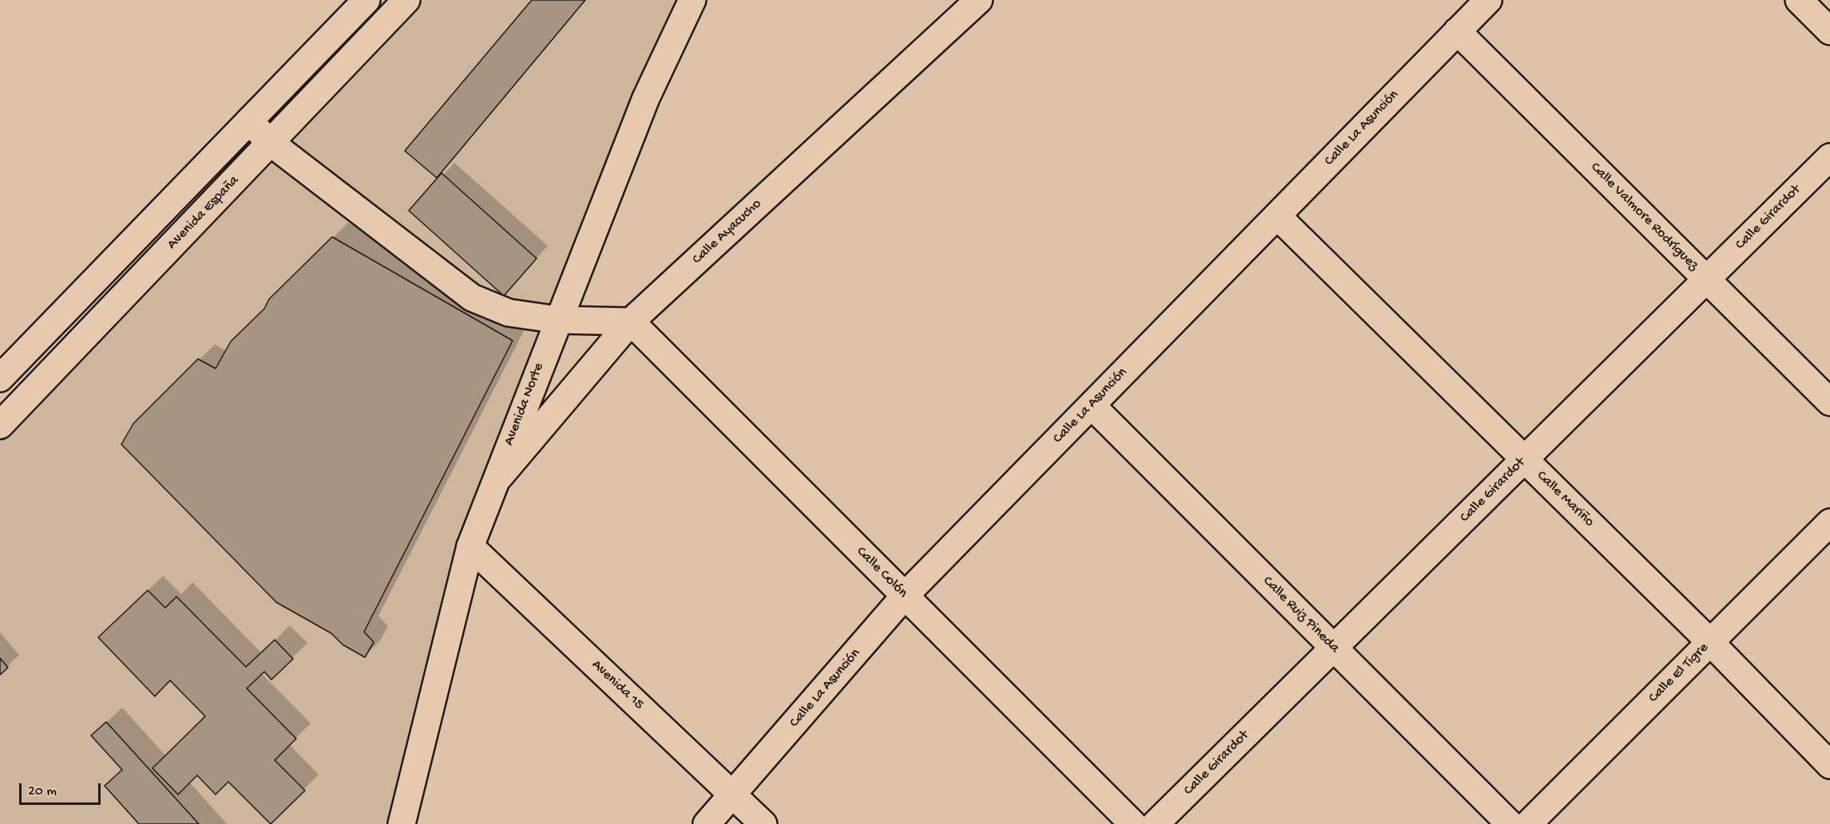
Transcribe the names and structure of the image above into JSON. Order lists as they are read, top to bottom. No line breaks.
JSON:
{"streets":{"main road":["Calle La Asunción","Avenida España","Calle Valmore Rodríguez","Calle Girardot","Calle Ayacucho","Avenida Norte","Calle Mariño","Calle Colón","Calle Ruiz Pineda","Calle El Tigre","Avenida 15"]},"crossings":[["Calle La Asunción","Calle Valmore Rodríguez"],["Calle La Asunción","Calle Mariño"],["Calle La Asunción","Calle Colón"],["Calle La Asunción","Calle Ruiz Pineda"],["Calle La Asunción","Avenida 15"],["Calle Valmore Rodríguez","Calle Girardot"],["Calle Girardot","Calle Mariño"],["Calle Girardot","Calle Ruiz Pineda"],["Calle Ayacucho","Avenida Norte"],["Calle Ayacucho","Calle Colón"],["Avenida Norte","Avenida 15"],["Calle Mariño","Calle El Tigre"]],"scale_bar":"20 m"}
